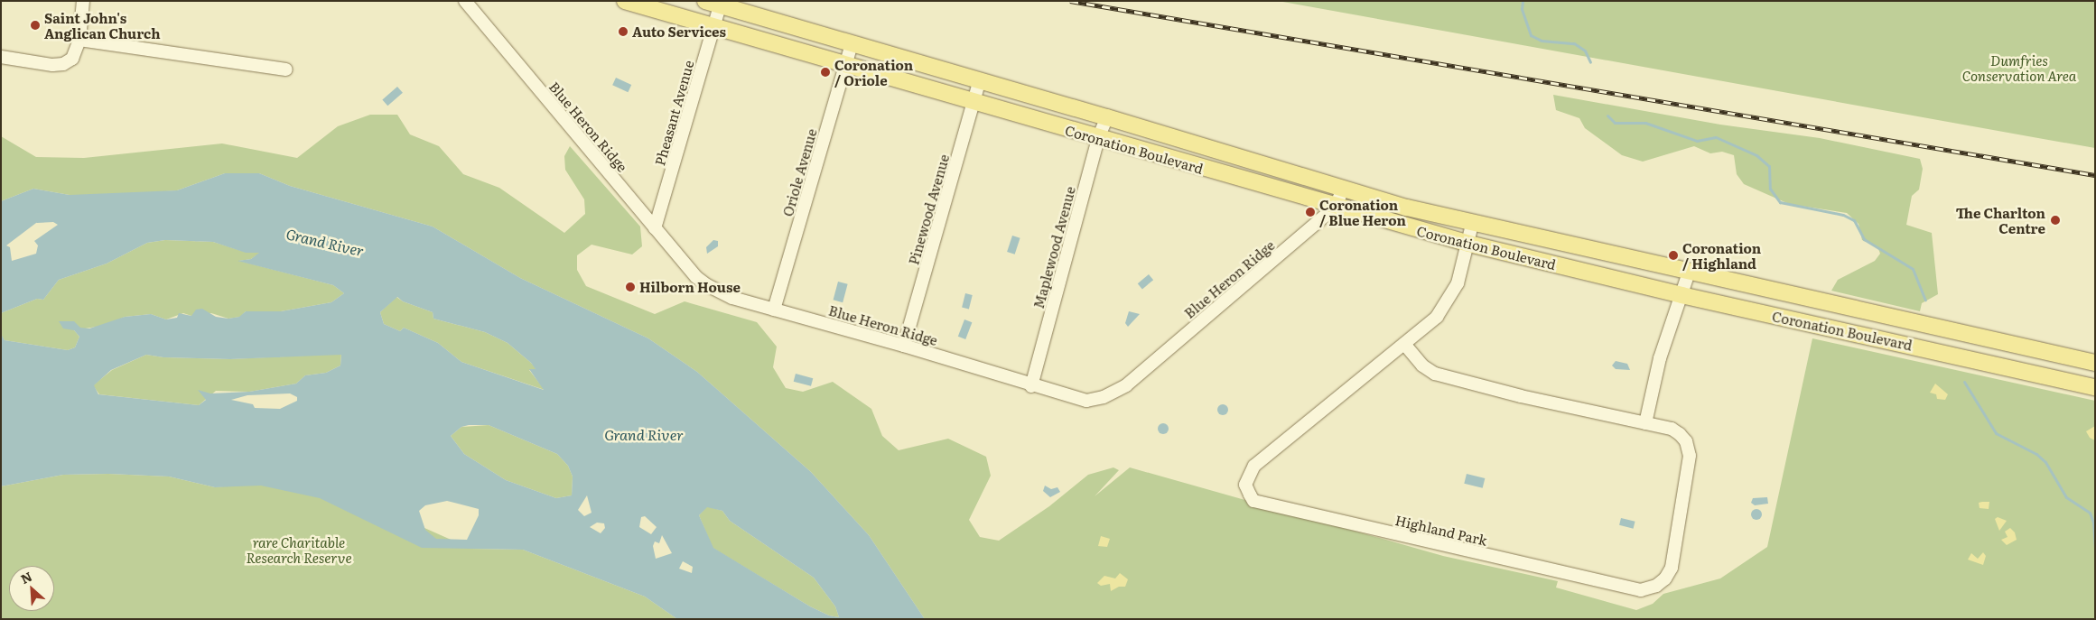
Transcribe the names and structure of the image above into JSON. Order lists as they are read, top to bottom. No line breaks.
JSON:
{"streets":{"main road":["Coronation Boulevard"],"street":["Pheasant Avenue","Blue Heron Ridge","Oriole Avenue","Pinewood Avenue","Maplewood Avenue","Highland Park"]},"crossings":[["Pheasant Avenue","Blue Heron Ridge"],["Pheasant Avenue","Coronation Boulevard"],["Blue Heron Ridge","Coronation Boulevard"],["Blue Heron Ridge","Oriole Avenue"],["Blue Heron Ridge","Pinewood Avenue"],["Blue Heron Ridge","Maplewood Avenue"],["Coronation Boulevard","Oriole Avenue"],["Coronation Boulevard","Pinewood Avenue"],["Coronation Boulevard","Maplewood Avenue"],["Coronation Boulevard","Highland Park"]],"water":["Grand River"],"parks":["Dumfries Conservation Area","rare Charitable Research Reserve"],"places":["Saint John's Anglican Church","Auto Services","Coronation / Oriole","Coronation / Blue Heron","The Charlton Centre","Coronation / Highland","Hilborn House"],"north":"top left"}
